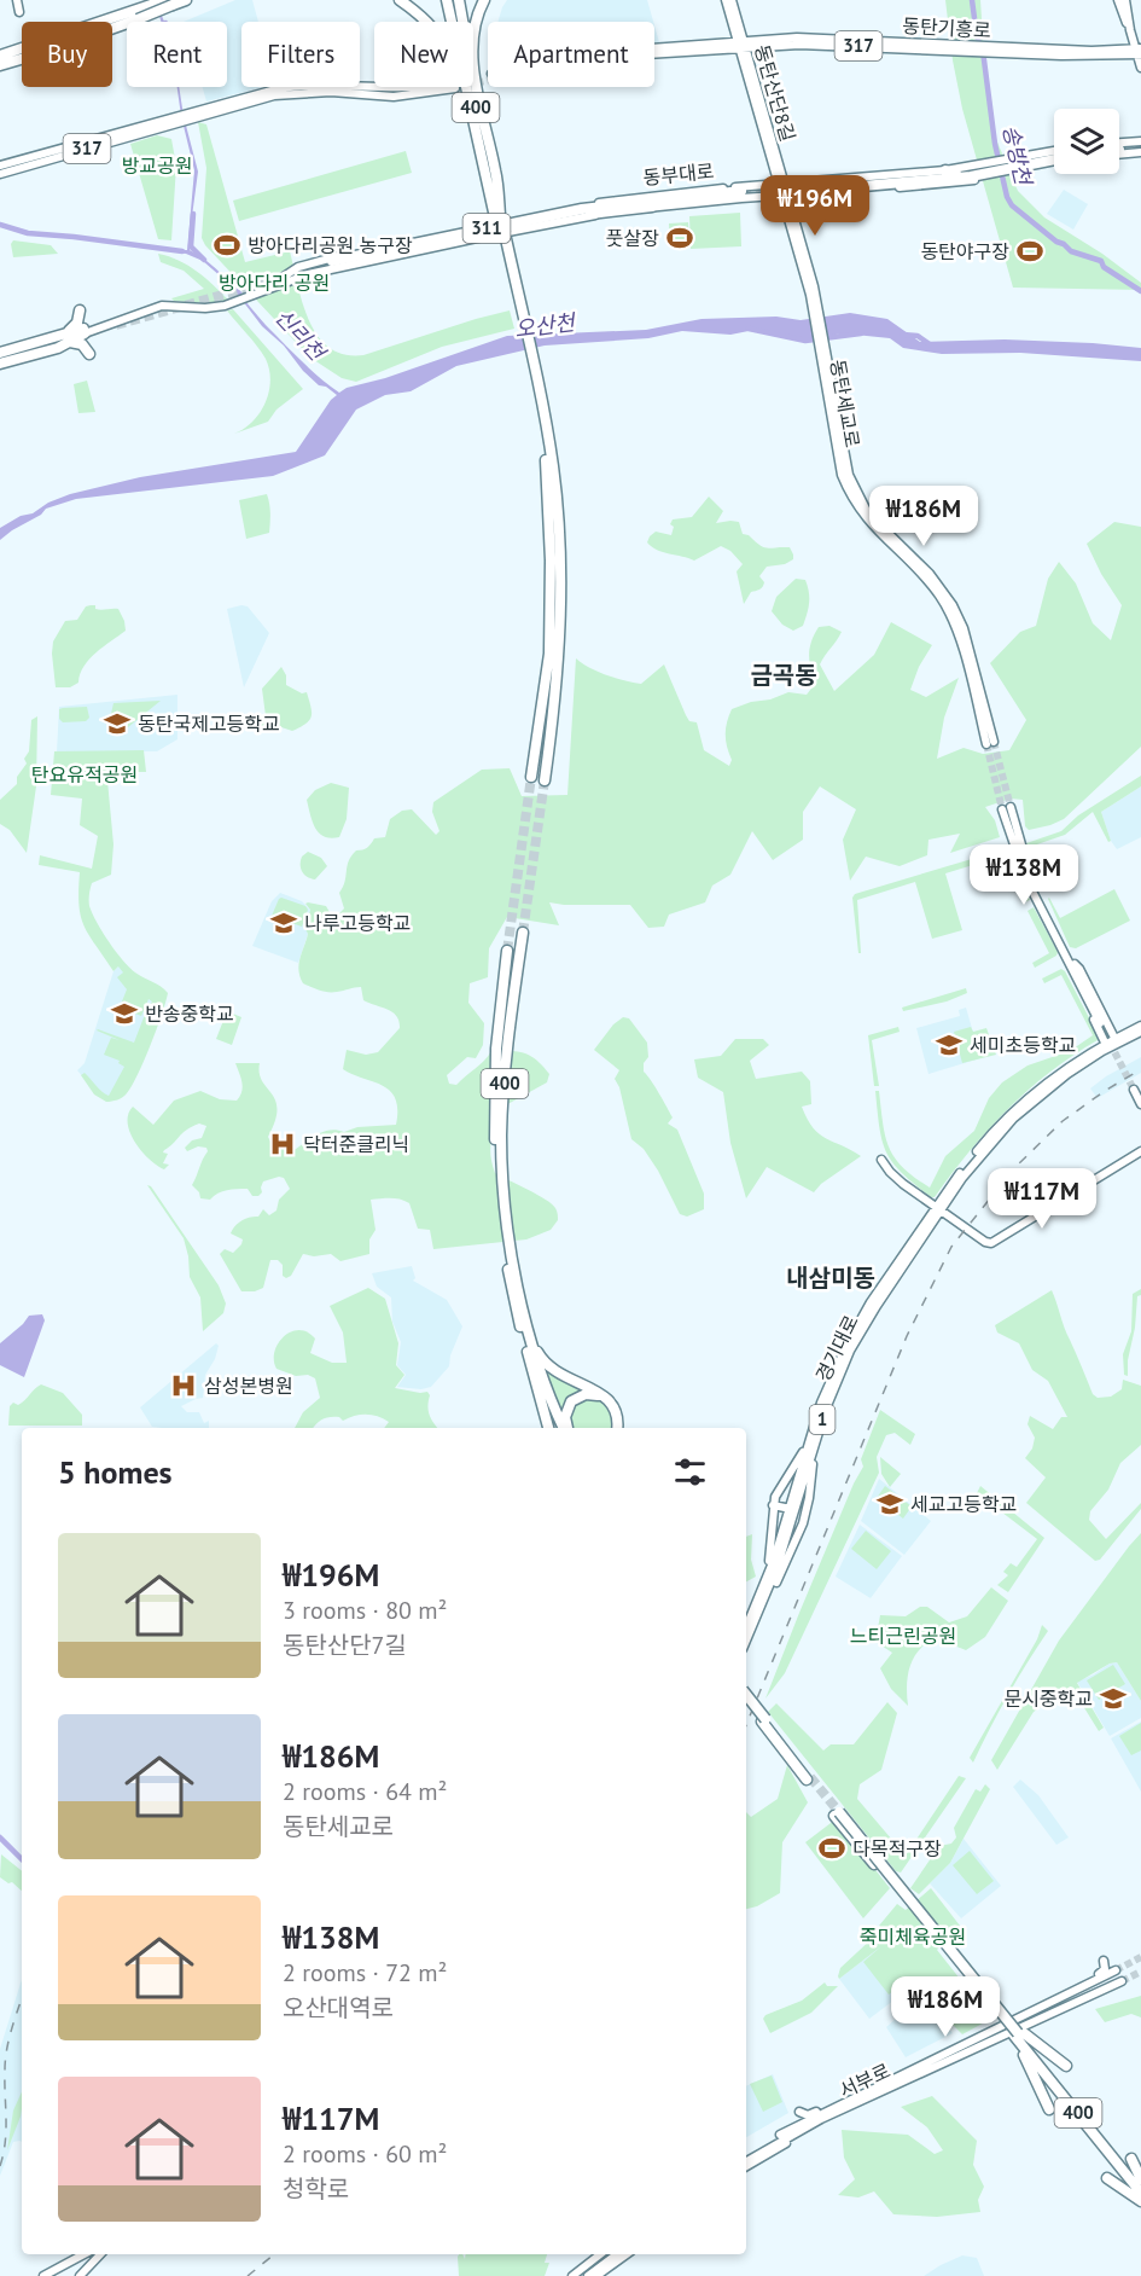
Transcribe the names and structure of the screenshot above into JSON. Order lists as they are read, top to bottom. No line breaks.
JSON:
{"streets":{"highway":["400","동부대로","311"],"main road":["동탄기흥로","317","동탄산단8길","동탄세교로","경기대로","1","서부로"]},"crossings":[["동탄기흥로","동탄산단8길"],["동탄산단8길","동부대로"],["동탄산단8길","동탄세교로"]],"districts":["금곡동","내삼미동"],"water":["송방천","오산천","신리천"],"parks":["방교공원","방아다리 공원","탄요유적공원","느티근린공원","죽미체육공원"],"places":{"sports":["풋살장","방아다리공원 농구장","동탄야구장","다목적구장"],"school or university":["동탄국제고등학교","나루고등학교","반송중학교","세미초등학교","세교고등학교","문시중학교"],"hospital":["닥터준클리닉","삼성본병원"]},"page":{"chip":["Buy","Rent","Filters","New","Apartment"],"price":["₩196M","₩186M","₩138M","₩117M","₩186M"],"heading":"5 homes","list":[{"name":"₩196M","note":"3 rooms · 80 m² · 동탄산단7길"},{"name":"₩186M","note":"2 rooms · 64 m² · 동탄세교로"},{"name":"₩138M","note":"2 rooms · 72 m² · 오산대역로"},{"name":"₩117M","note":"2 rooms · 60 m² · 청학로"}]}}
